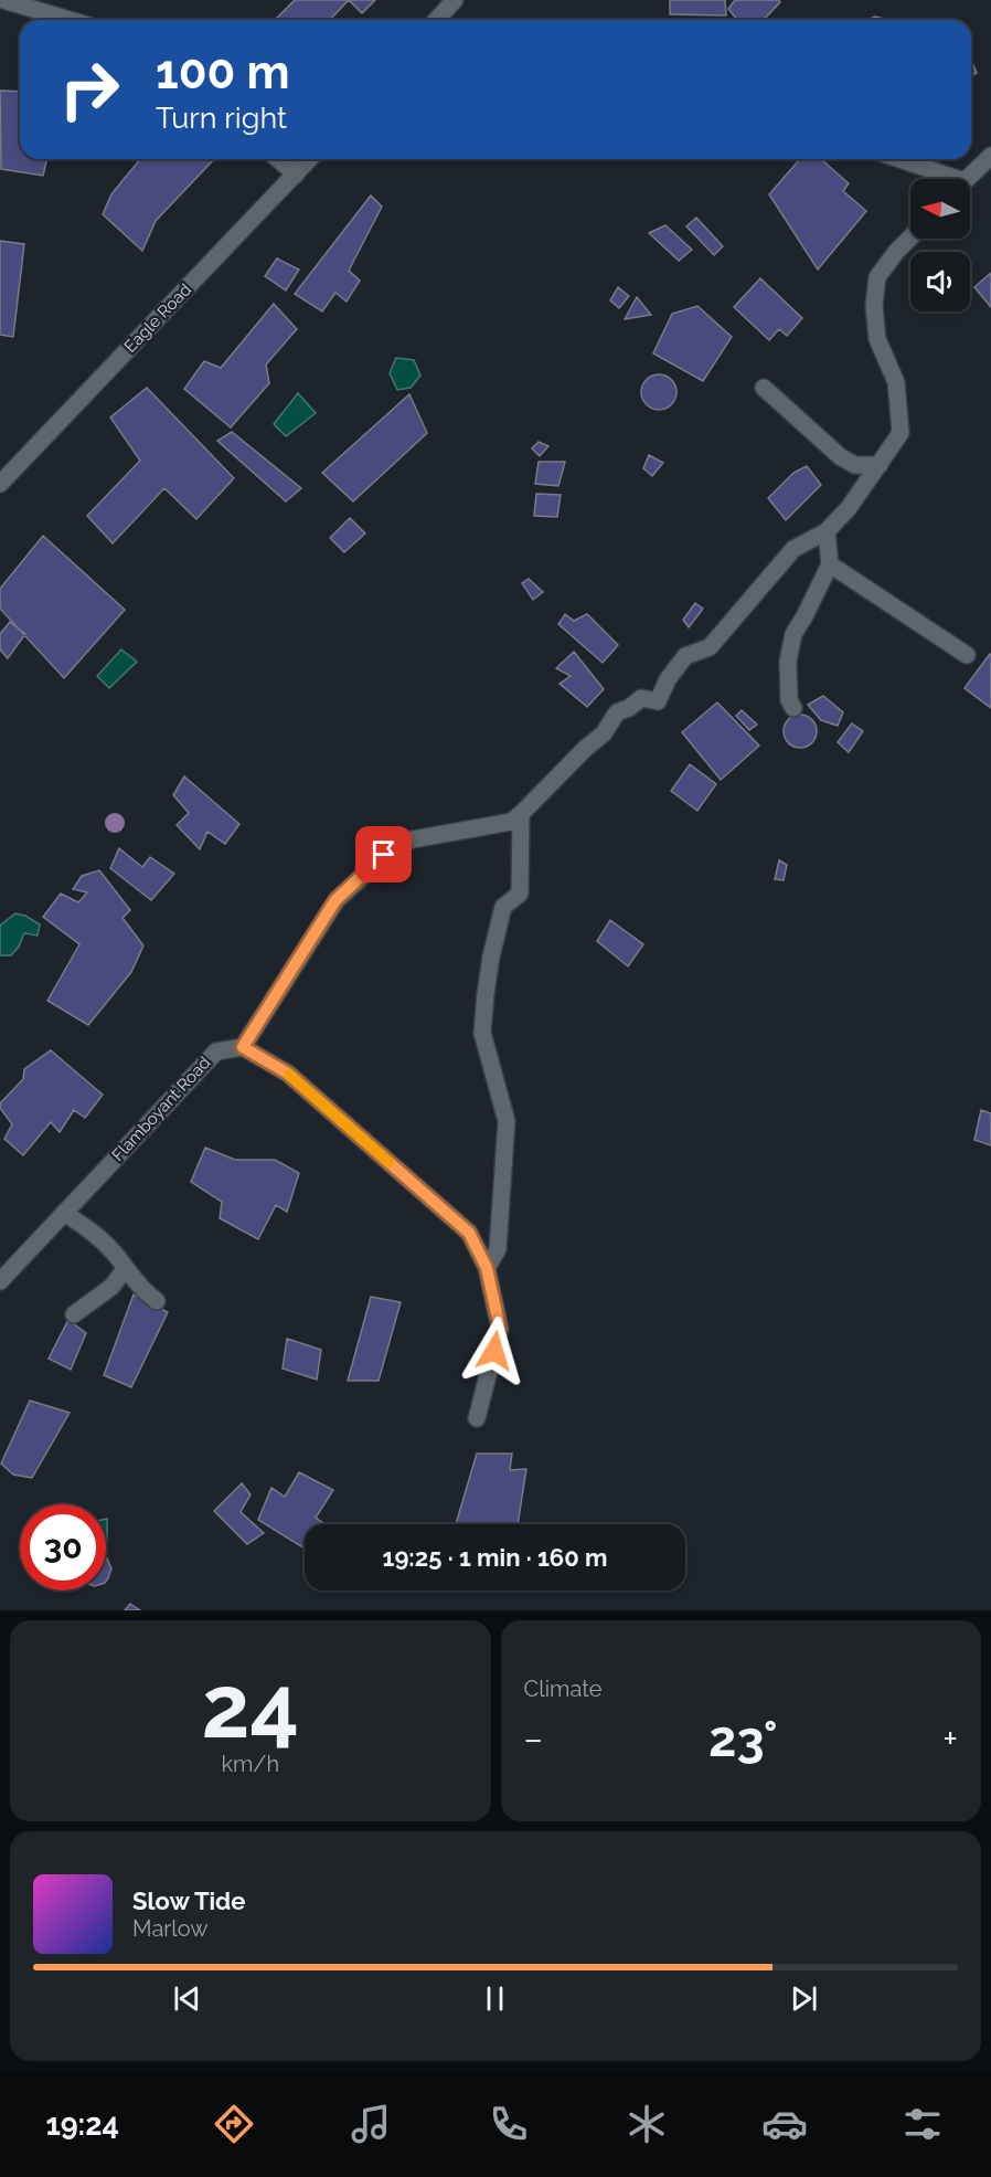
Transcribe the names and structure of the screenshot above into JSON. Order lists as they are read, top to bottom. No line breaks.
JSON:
{"streets":{"street":["Eagle Road","Flamboyant Road"]},"north":"left","page":{"turn":["100 m","Turn right"],"limit":"30","trip":"19:25 · 1 min · 160 m","tile":[["24","km/h"],"Climate"],"heat":["−","23°","+"],"song":["Slow Tide","Marlow"],"tabs":"19:24"}}
